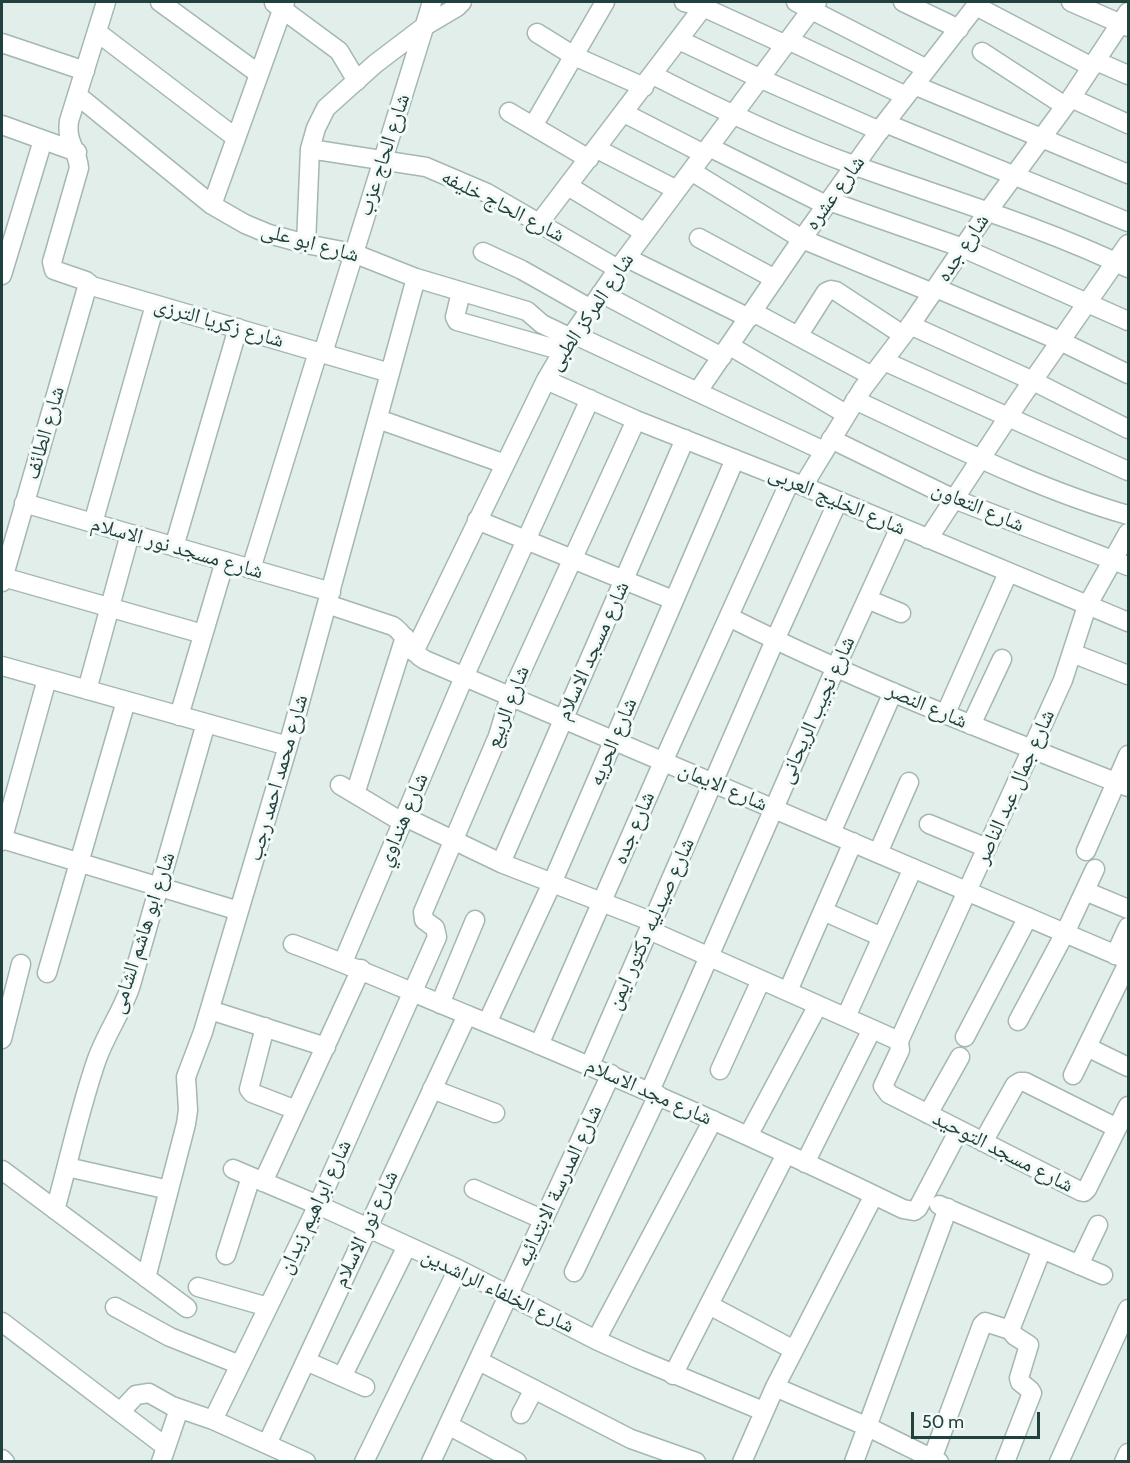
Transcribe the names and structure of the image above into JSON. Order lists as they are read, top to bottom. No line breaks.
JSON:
{"streets":{"street":["شارع الحاج عزب","شارع عشره","شارع الحاج خليفه","شارع ابو على","شارع جده","شارع المركز الطبى","شارع زكريا الترزى","شارع الطائف","شارع الخليج العربى","شارع التعاون","شارع مسجد نور الاسلام","شارع مسجد الاسلام","شارع النصر","شارع الربيع","شارع نجيب الريحانى","شارع الحريه","شارع محمد احمد رجب","شارع الايمان","شارع جمال عبد الناصر","شارع هنداوي","شارع صيدليه دكتور ايمن","شارع ابو هاشم الشامى","شارع مجد الاسلام","شارع مسجد التوحيد","شارع المدرسة الابتدائيه","شارع ابراهيم زيدان","شارع نور الاسلام","شارع الخلفاء الراشدين"]},"crossings":[["شارع الحاج عزب","شارع الحاج خليفه"],["شارع الحاج عزب","شارع ابو على"],["شارع الحاج عزب","شارع زكريا الترزى"],["شارع الحاج عزب","شارع مسجد نور الاسلام"],["شارع عشره","شارع الحاج خليفه"],["شارع عشره","شارع التعاون"],["شارع الحاج خليفه","شارع جده"],["شارع الحاج خليفه","شارع المركز الطبى"],["شارع ابو على","شارع المركز الطبى"],["شارع ابو على","شارع التعاون"],["شارع ابو على","شارع محمد احمد رجب"],["شارع جده","شارع الخليج العربى"],["شارع جده","شارع التعاون"],["شارع جده","شارع النصر"],["شارع جده","شارع الايمان"],["شارع جده","شارع مجد الاسلام"],["شارع المركز الطبى","شارع الخليج العربى"],["شارع المركز الطبى","شارع التعاون"],["شارع المركز الطبى","شارع الايمان"],["شارع المركز الطبى","شارع هنداوي"],["شارع زكريا الترزى","شارع الطائف"],["شارع زكريا الترزى","شارع محمد احمد رجب"],["شارع الطائف","شارع مسجد نور الاسلام"],["شارع الخليج العربى","شارع مسجد الاسلام"],["شارع الخليج العربى","شارع الربيع"],["شارع الخليج العربى","شارع نجيب الريحانى"],["شارع الخليج العربى","شارع الحريه"],["شارع الخليج العربى","شارع جمال عبد الناصر"],["شارع الخليج العربى","شارع هنداوي"],["شارع الخليج العربى","شارع صيدليه دكتور ايمن"],["شارع التعاون","شارع جمال عبد الناصر"],["شارع مسجد نور الاسلام","شارع محمد احمد رجب"],["شارع مسجد نور الاسلام","شارع الايمان"],["شارع مسجد الاسلام","شارع الايمان"],["شارع النصر","شارع نجيب الريحانى"],["شارع النصر","شارع جمال عبد الناصر"],["شارع النصر","شارع صيدليه دكتور ايمن"],["شارع الربيع","شارع الايمان"],["شارع الربيع","شارع مجد الاسلام"],["شارع الربيع","شارع ابراهيم زيدان"],["شارع نجيب الريحانى","شارع الايمان"],["شارع نجيب الريحانى","شارع مجد الاسلام"],["شارع الحريه","شارع الايمان"],["شارع الحريه","شارع مجد الاسلام"],["شارع محمد احمد رجب","شارع الايمان"],["شارع الايمان","شارع جمال عبد الناصر"],["شارع الايمان","شارع هنداوي"],["شارع الايمان","شارع صيدليه دكتور ايمن"],["شارع جمال عبد الناصر","شارع مسجد التوحيد"],["شارع هنداوي","شارع مجد الاسلام"],["شارع صيدليه دكتور ايمن","شارع مجد الاسلام"],["شارع مجد الاسلام","شارع المدرسة الابتدائيه"],["شارع مجد الاسلام","شارع ابراهيم زيدان"],["شارع مجد الاسلام","شارع نور الاسلام"],["شارع المدرسة الابتدائيه","شارع الخلفاء الراشدين"],["شارع ابراهيم زيدان","شارع الخلفاء الراشدين"],["شارع نور الاسلام","شارع الخلفاء الراشدين"]],"scale_bar":"50 m"}
